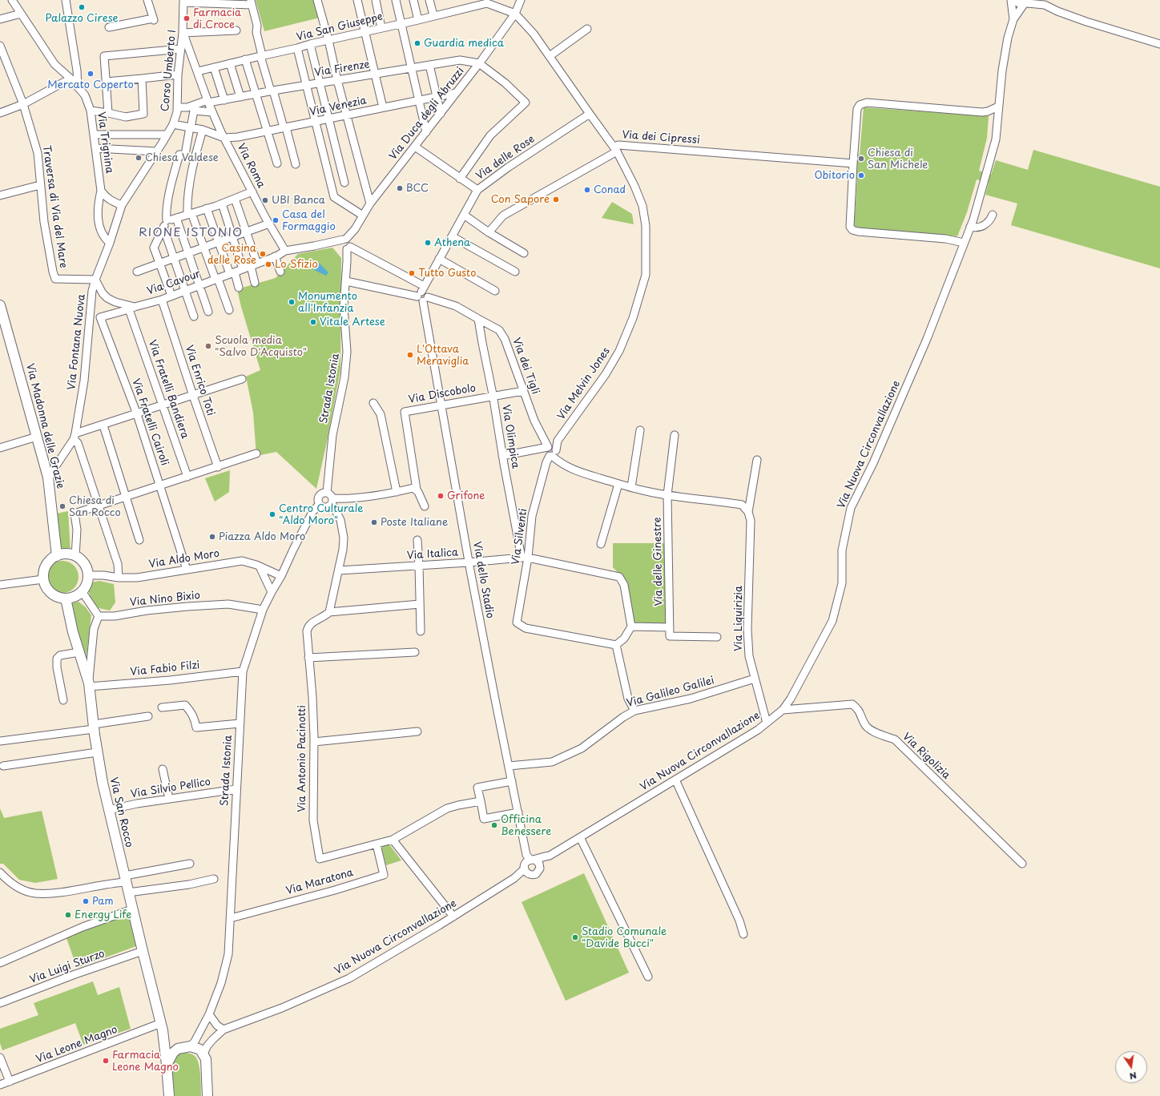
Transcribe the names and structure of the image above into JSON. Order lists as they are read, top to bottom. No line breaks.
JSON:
{"streets":{"main road":["Via Madonna delle Grazie","Via San Rocco"],"street":["Via San Giuseppe","Via Firenze","Corso Umberto I","Via Venezia","Via Duca degli Abruzzi","Via dei Cipressi","Via Trignina","Via delle Rose","Via Roma","Traversa di Via del Mare","Via Cavour","Via Fontana Nuova","Via dei Tigli","Via Enrico Toti","Via Melvin Jones","Strada Istonia","Via Fratelli Bandiera","Via Discobolo","Via Fratelli Cairoli","Via Olimpica","Via Nuova Circonvallazione","Via Silventi","Via Italica","Via Aldo Moro","Via delle Ginestre","Via dello Stadio","Via Nino Bixio","Via Liquirizia","Via Fabio Filzi","Via Galileo Galilei","Via Rigolizia","Via Antonio Pacinotti","Via Silvio Pellico","Via Maratona","Via Luigi Sturzo","Via Leone Magno"]},"crossings":[["Via San Giuseppe","Via Roma"],["Via Firenze","Via Duca degli Abruzzi"],["Via Firenze","Via Roma"],["Corso Umberto I","Via Roma"],["Corso Umberto I","Via Fontana Nuova"],["Via Venezia","Via Duca degli Abruzzi"],["Via Venezia","Via Roma"],["Via Duca degli Abruzzi","Via dei Cipressi"],["Via dei Cipressi","Via delle Rose"],["Via dei Cipressi","Via Melvin Jones"],["Via Trignina","Via Fontana Nuova"],["Via delle Rose","Via dei Tigli"],["Via delle Rose","Via dello Stadio"],["Via Roma","Via Cavour"],["Traversa di Via del Mare","Via Cavour"],["Traversa di Via del Mare","Via Fontana Nuova"],["Via Cavour","Via Fontana Nuova"],["Via Cavour","Via Enrico Toti"],["Via Cavour","Via Fratelli Bandiera"],["Via Cavour","Via Fratelli Cairoli"],["Via Fontana Nuova","Via Madonna delle Grazie"],["Via dei Tigli","Via Melvin Jones"],["Via dei Tigli","Via Discobolo"],["Via dei Tigli","Via Olimpica"],["Via dei Tigli","Via Silventi"],["Via dei Tigli","Via dello Stadio"],["Via Melvin Jones","Via Silventi"],["Strada Istonia","Via Aldo Moro"],["Strada Istonia","Via Nino Bixio"],["Strada Istonia","Via Fabio Filzi"],["Strada Istonia","Via Silvio Pellico"],["Strada Istonia","Via Maratona"],["Via Fratelli Bandiera","Via Fratelli Cairoli"],["Via Discobolo","Via Olimpica"],["Via Discobolo","Via dello Stadio"],["Via Fratelli Cairoli","Via Aldo Moro"],["Via Madonna delle Grazie","Via Aldo Moro"],["Via Madonna delle Grazie","Via San Rocco"],["Via Olimpica","Via Silventi"],["Via Olimpica","Via Italica"],["Via Nuova Circonvallazione","Via dello Stadio"],["Via Nuova Circonvallazione","Via Liquirizia"],["Via Nuova Circonvallazione","Via Rigolizia"],["Via Silventi","Via Italica"],["Via Italica","Via dello Stadio"],["Via Aldo Moro","Via San Rocco"],["Via dello Stadio","Via Galileo Galilei"],["Via Liquirizia","Via Galileo Galilei"],["Via Fabio Filzi","Via San Rocco"],["Via Antonio Pacinotti","Via Maratona"],["Via Silvio Pellico","Via San Rocco"],["Via San Rocco","Via Luigi Sturzo"],["Via San Rocco","Via Leone Magno"]],"districts":["RIONE ISTONIO"],"places":["Palazzo Cirese","Farmacia di Croce","Guardia medica","Mercato Coperto","Chiesa Valdese","Chiesa di San Michele","Obitorio","BCC","Conad","Con Sapore","UBI Banca","Casa del Formaggio","Athena","Casina delle Rose","Lo Sfizio","Tutto Gusto","Monumento all'Infanzia","Vitale Artese","Scuola media \"Salvo D'Acquisto\"","L'Ottava Meraviglia","Grifone","Chiesa di San Rocco","Centro Culturale \"Aldo Moro\"","Poste Italiane","Piazza Aldo Moro","Officina Benessere","Pam","Energy Life","Stadio Comunale \"Davide Bucci\"","Farmacia Leone Magno"],"north":"bottom"}
